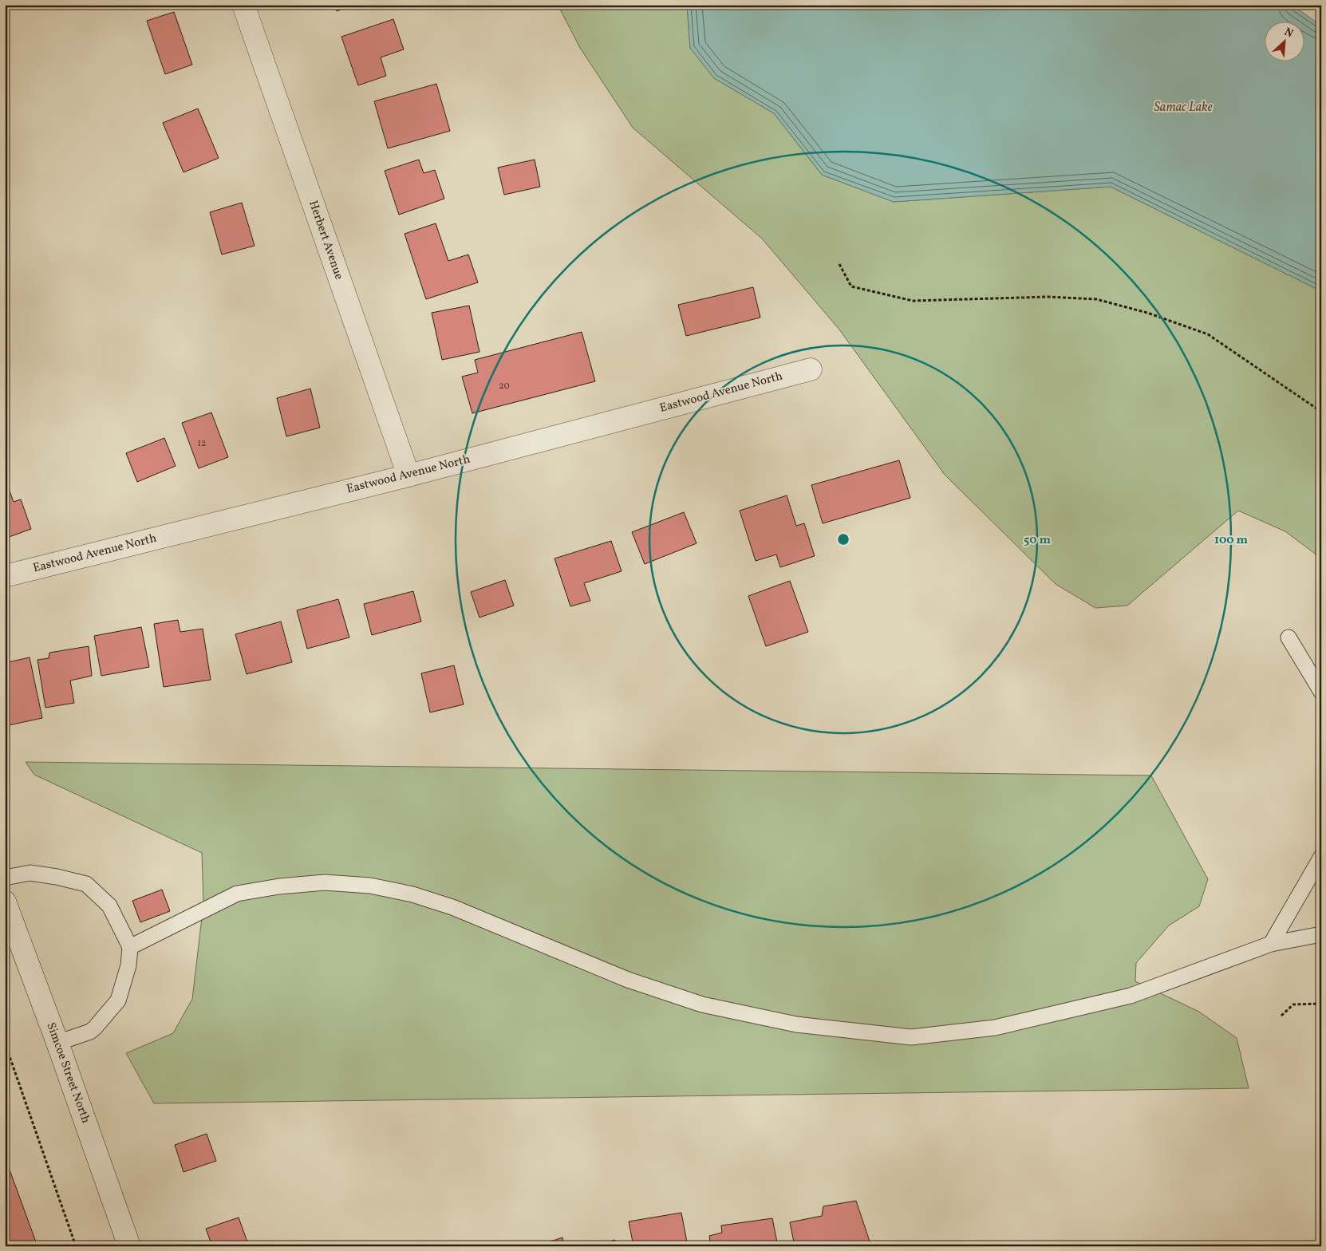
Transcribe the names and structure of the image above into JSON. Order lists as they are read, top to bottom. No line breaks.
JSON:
{"streets":{"street":["Herbert Avenue","Eastwood Avenue North","Simcoe Street North"]},"crossings":[["Herbert Avenue","Eastwood Avenue North"]],"water":["Samac Lake"],"house_numbers":["20","12"],"north":"top right","rings":["50 m","100 m"]}
